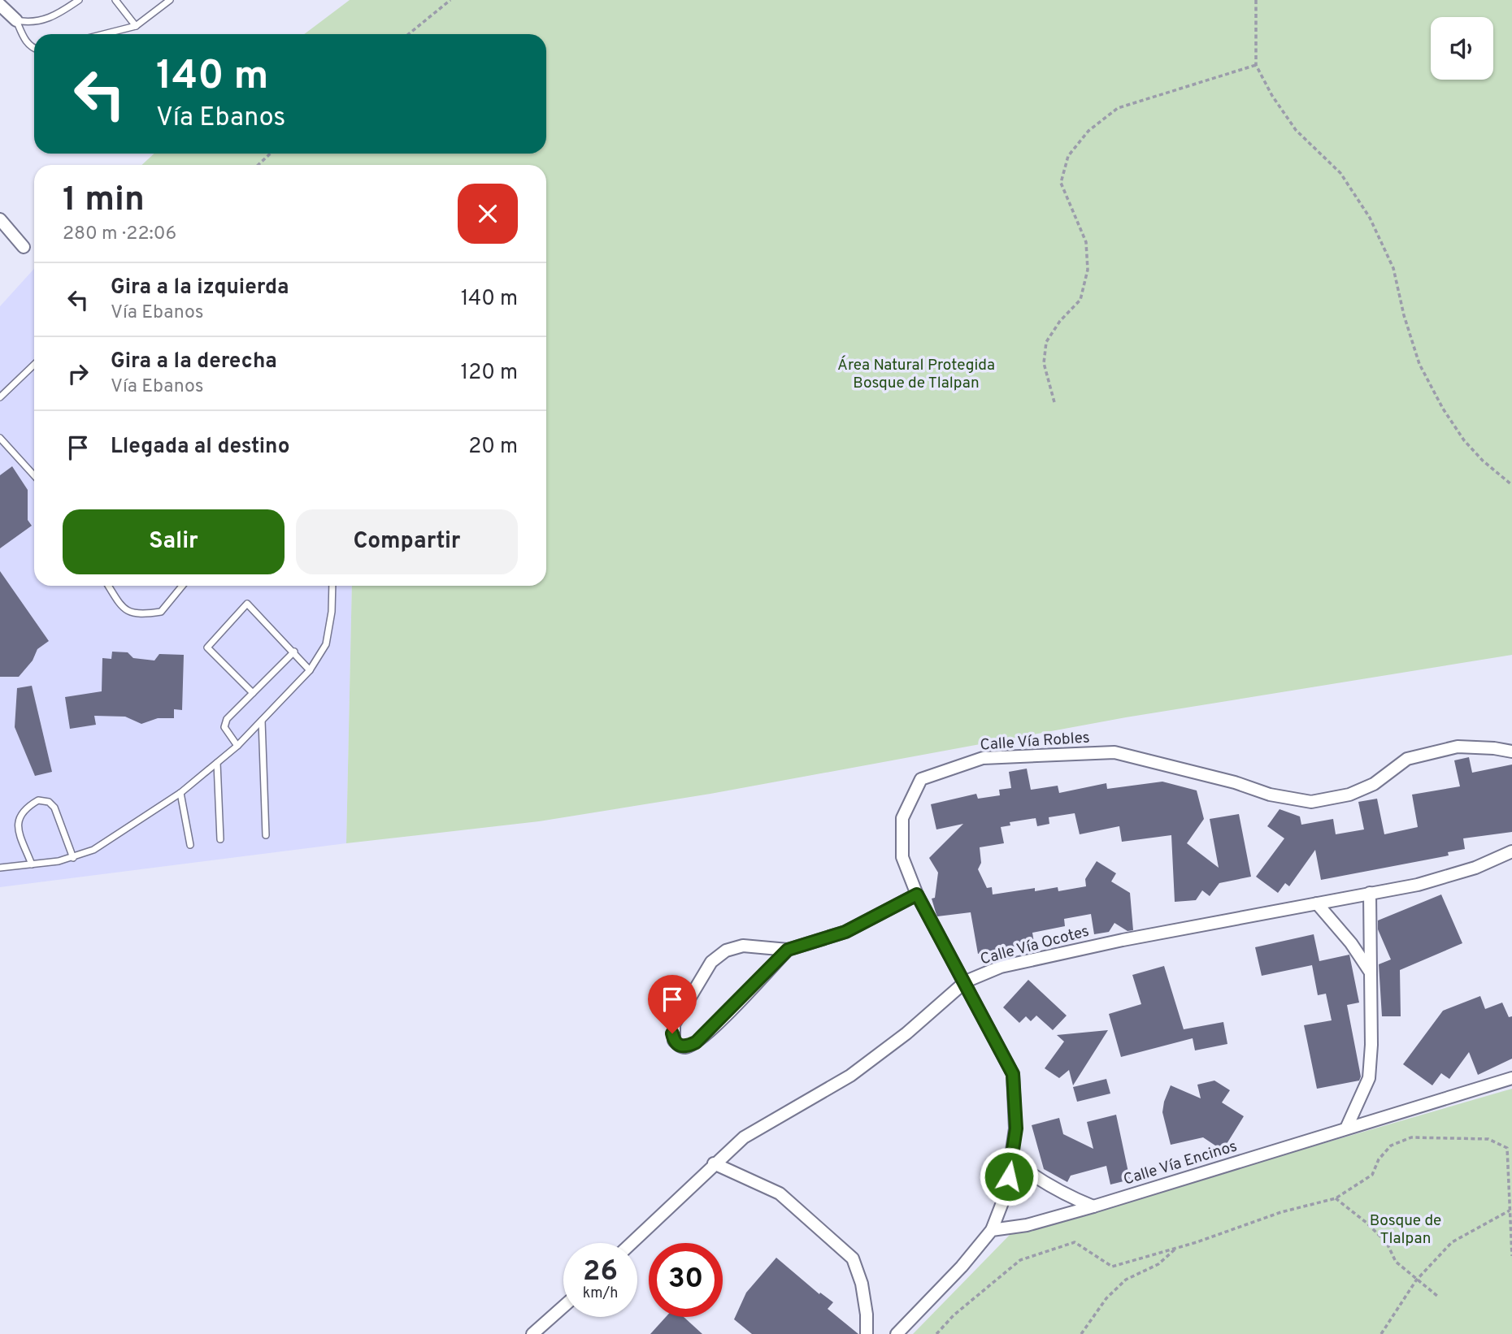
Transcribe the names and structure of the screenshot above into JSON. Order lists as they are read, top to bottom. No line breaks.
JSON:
{"streets":{"street":["Calle Vía Robles","Calle Vía Ocotes","Calle Vía Encinos"]},"crossings":[["Calle Vía Robles","Calle Vía Ocotes"],["Calle Vía Robles","Calle Vía Encinos"]],"parks":["Área Natural Protegida Bosque de Tlalpan","Bosque de Tlalpan"],"page":{"turn":["140 m","Vía Ebanos"],"heading":["1 min","280 m · 22:06"],"list":[{"name":"Gira a la izquierda","note":"Vía Ebanos","value":"140 m"},{"name":"Gira a la derecha","note":"Vía Ebanos","value":"120 m"},{"name":"Llegada al destino","value":"20 m"}],"buttons":["Salir","Compartir"],"speed":"26 km/h","limit":"30"}}
